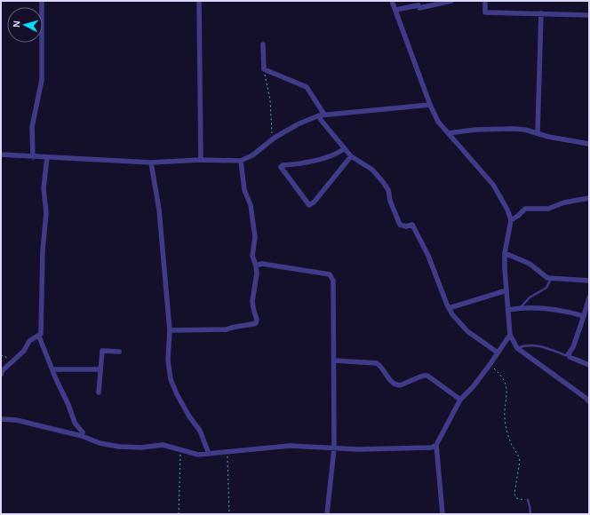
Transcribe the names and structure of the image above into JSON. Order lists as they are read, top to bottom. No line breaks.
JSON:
{"north":"left"}
